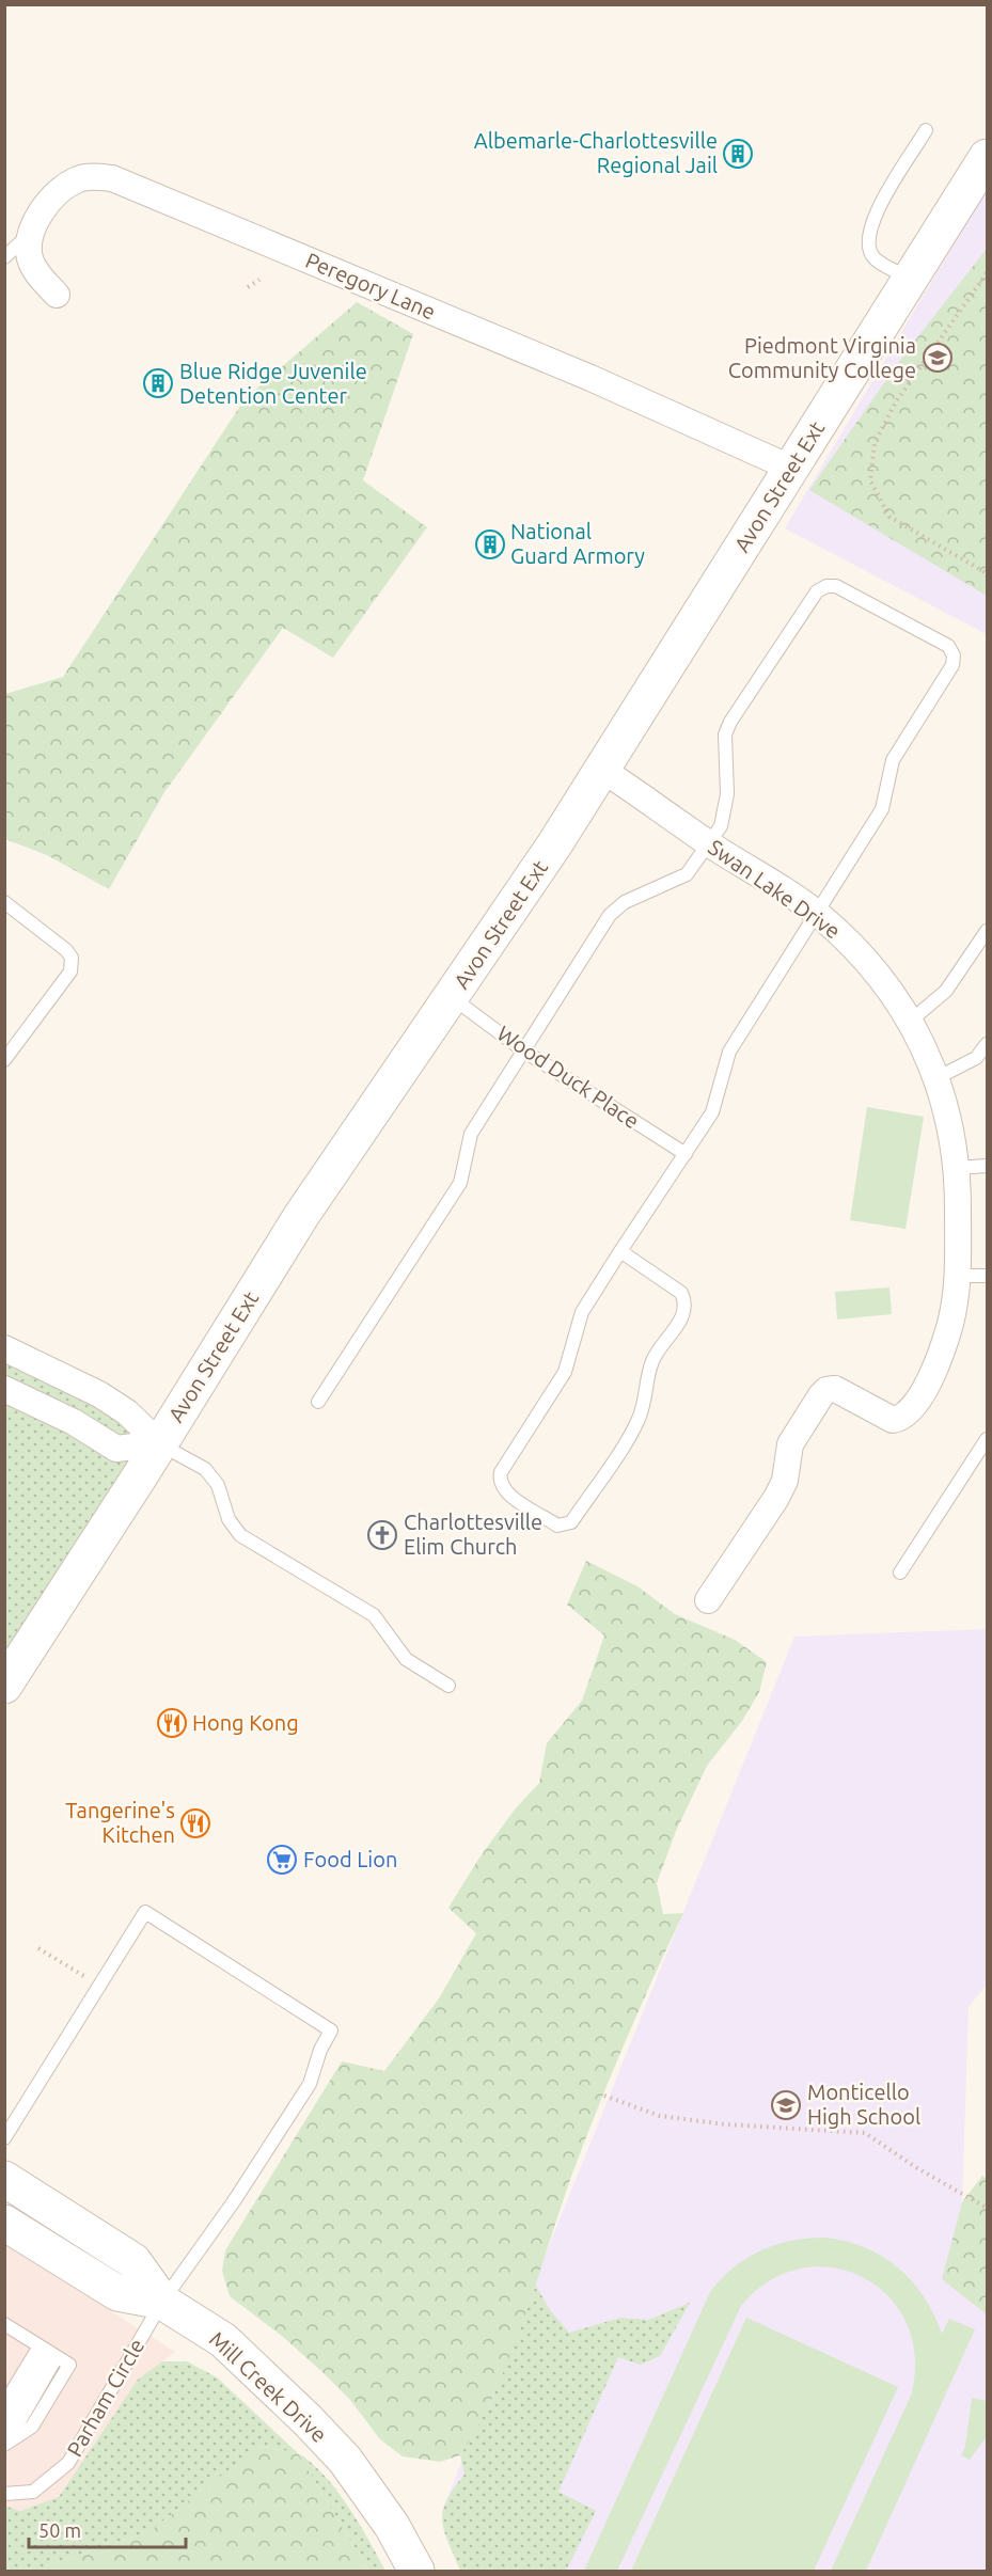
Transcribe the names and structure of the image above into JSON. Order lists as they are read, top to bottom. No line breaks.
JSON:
{"streets":{"main road":["Avon Street Ext","Mill Creek Drive"],"street":["Peregory Lane","Swan Lake Drive"],"lane":["Wood Duck Place","Parham Circle"]},"crossings":[["Peregory Lane","Avon Street Ext"],["Avon Street Ext","Swan Lake Drive"],["Avon Street Ext","Wood Duck Place"],["Mill Creek Drive","Parham Circle"]],"places":{"building":["Albemarle-Charlottesville Regional Jail","Blue Ridge Juvenile Detention Center","National Guard Armory"],"school or university":["Piedmont Virginia Community College","Monticello High School"],"church":["Charlottesville Elim Church"],"restaurant":["Hong Kong","Tangerine's Kitchen"],"supermarket":["Food Lion"]},"scale_bar":"50 m"}
